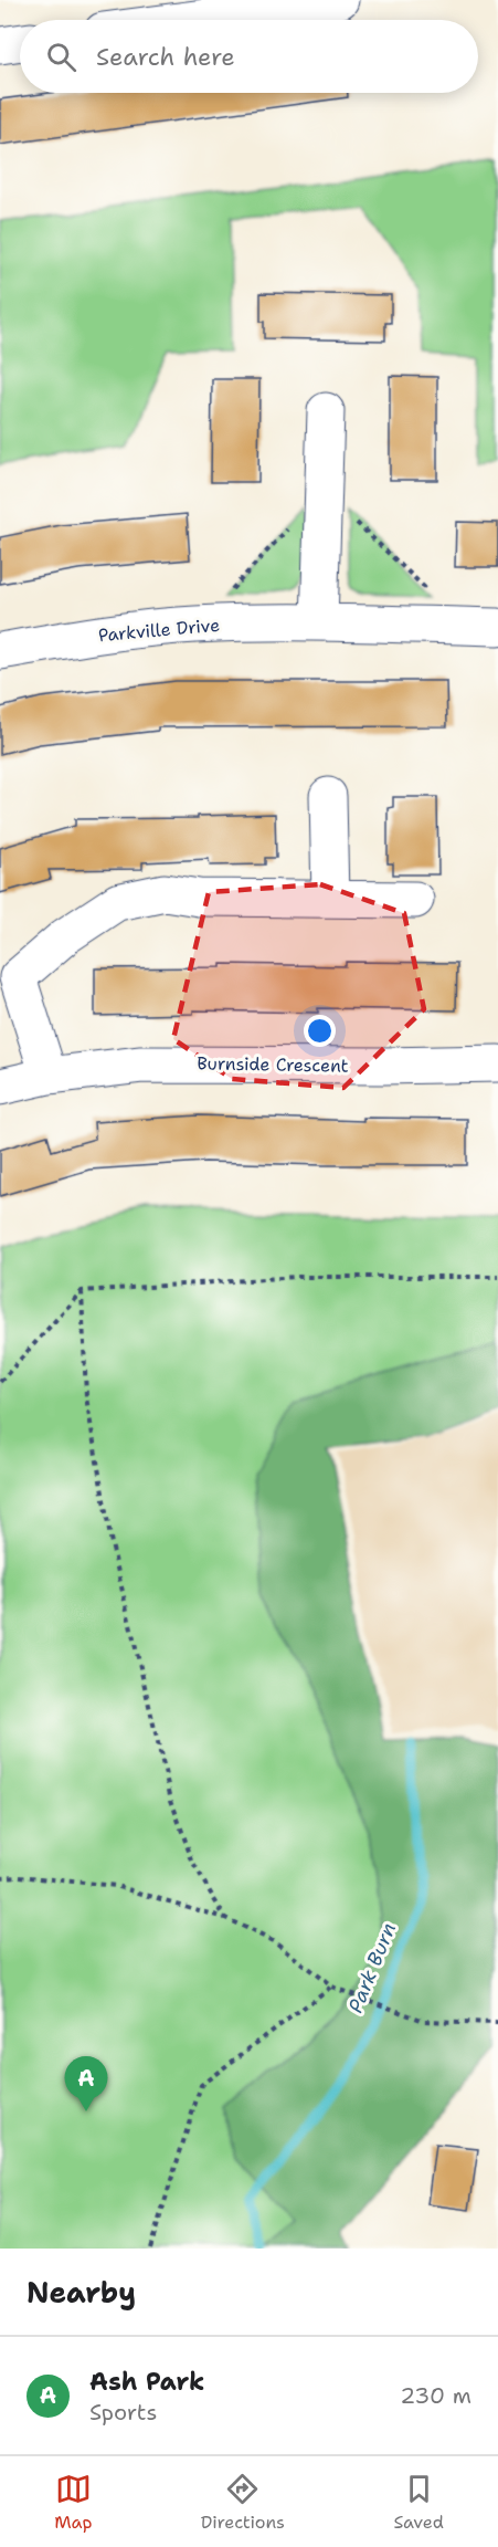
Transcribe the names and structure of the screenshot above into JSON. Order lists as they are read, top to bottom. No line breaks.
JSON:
{"streets":{"street":["Parkville Drive","Burnside Crescent"]},"water":["Park Burn"],"page":{"search":"Search here","pins":"A","heading":"Nearby","list":[{"mark":"A","name":"Ash Park","note":"Sports","value":"230 m"}],"nav":["Map","Directions","Saved"]}}
